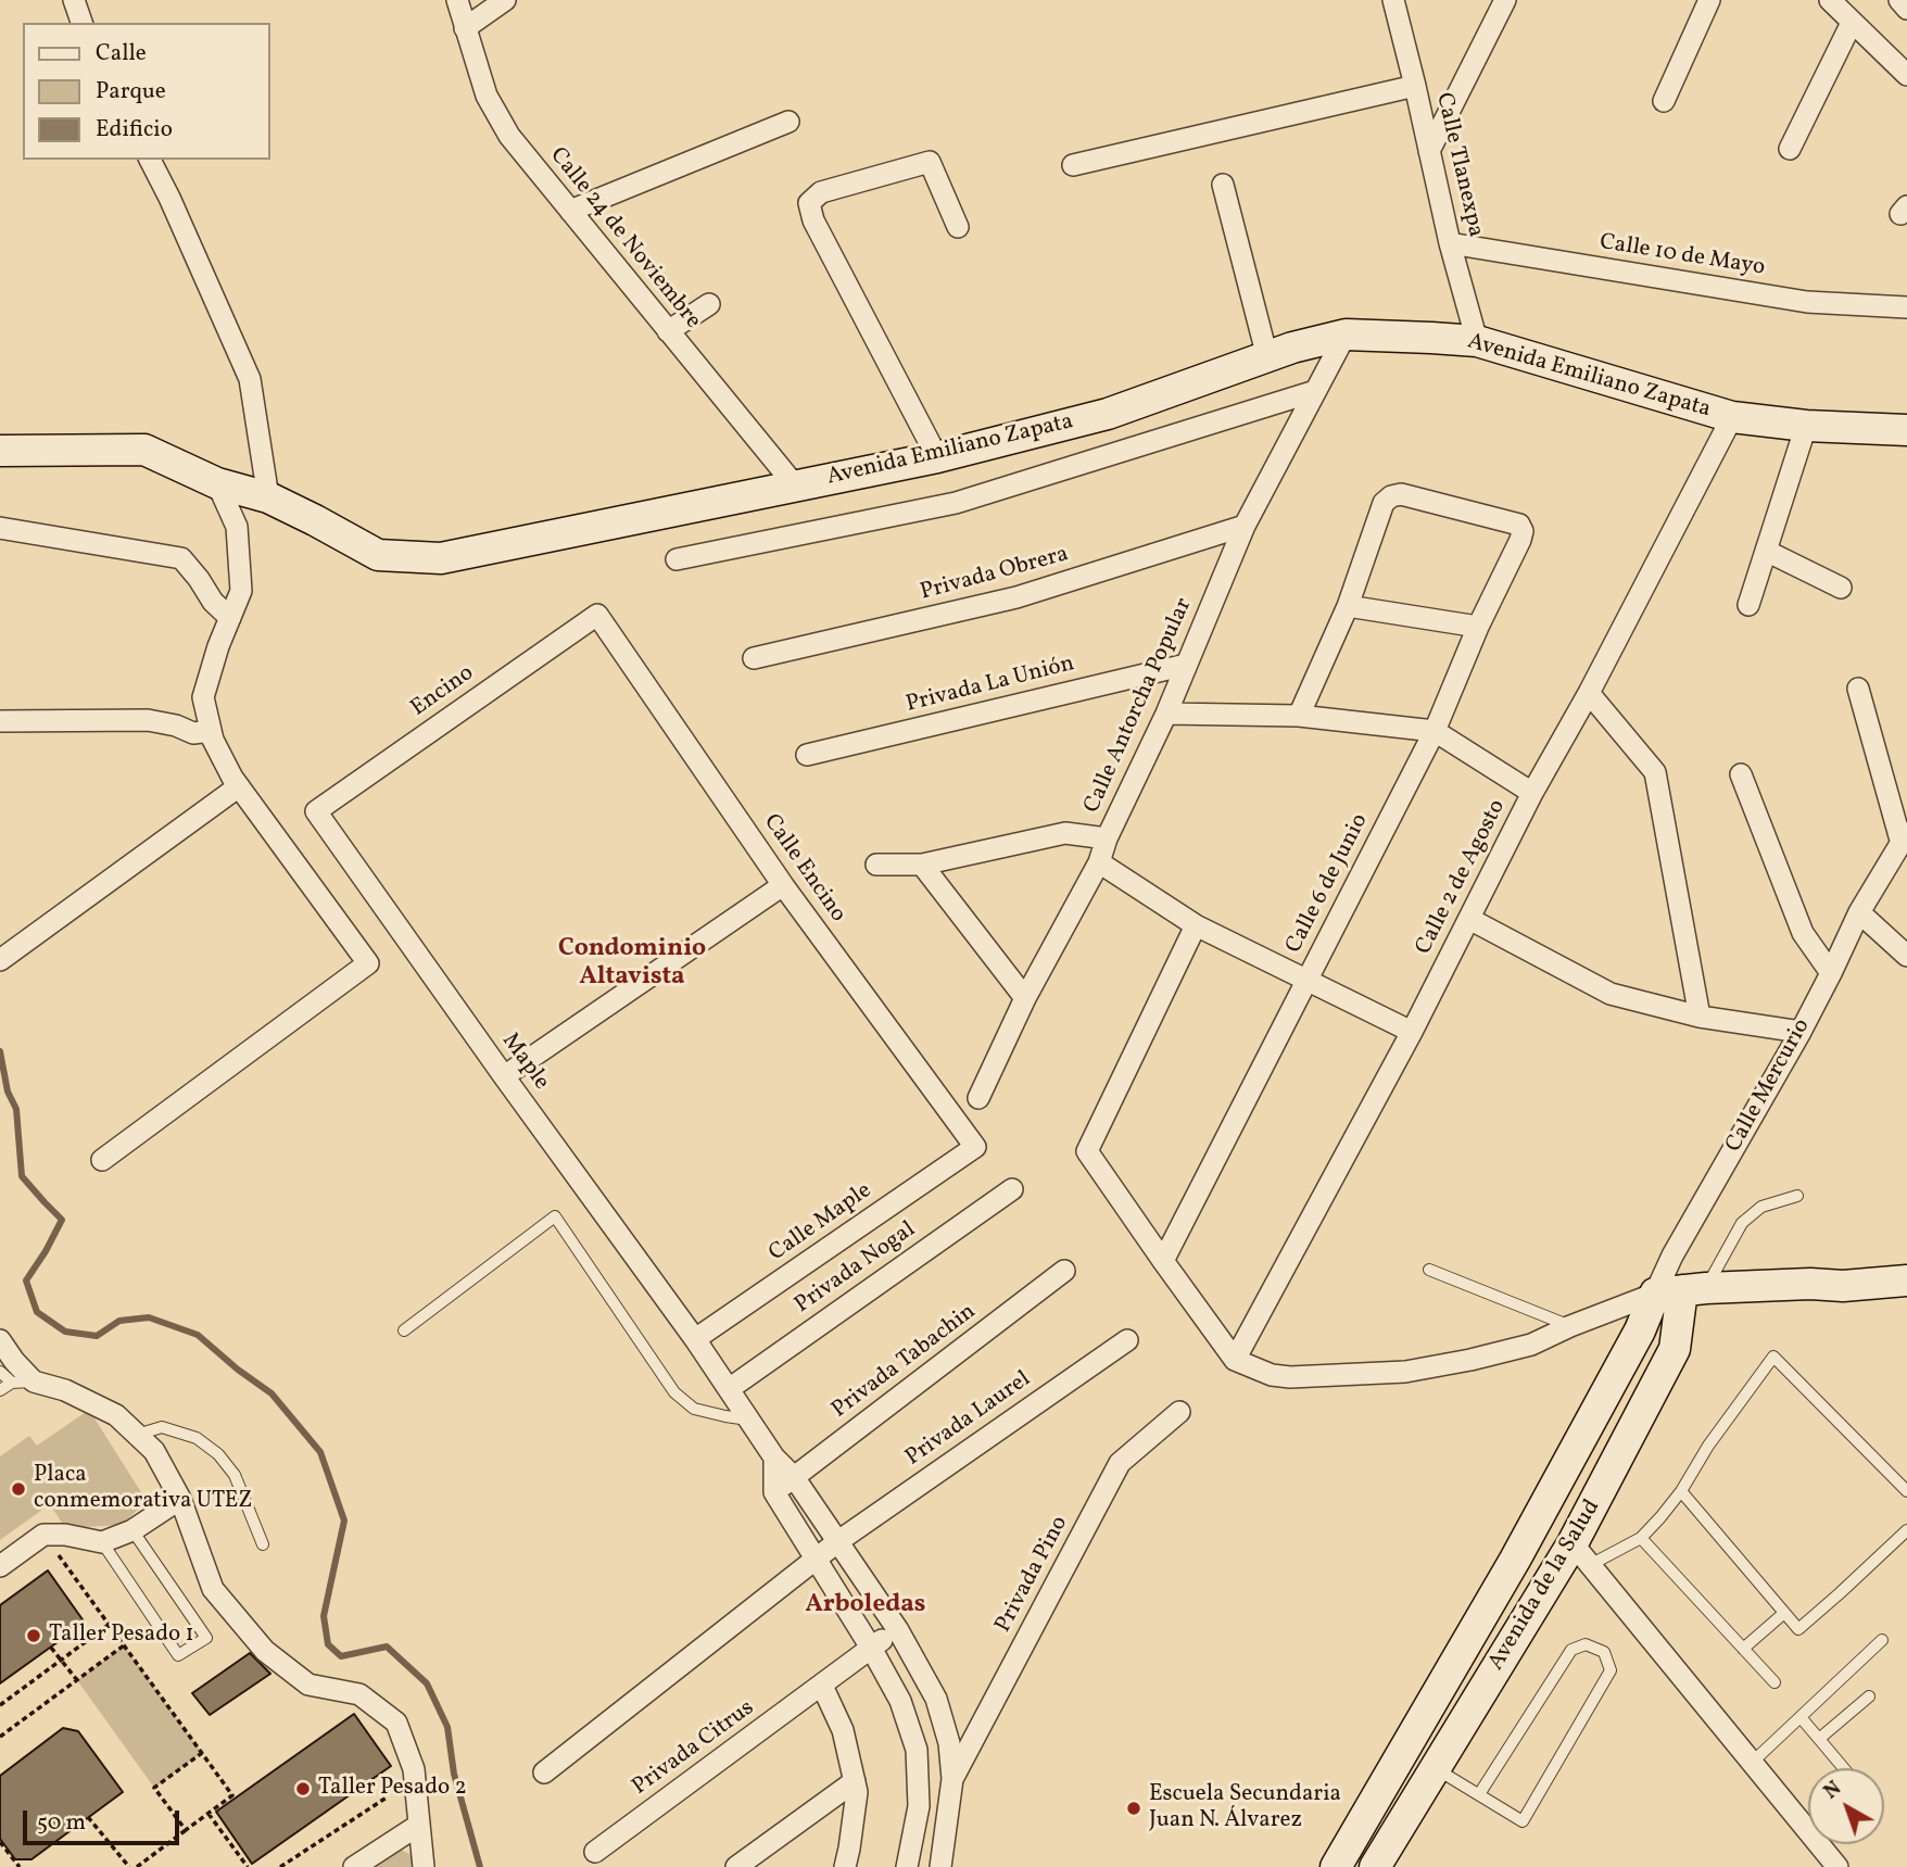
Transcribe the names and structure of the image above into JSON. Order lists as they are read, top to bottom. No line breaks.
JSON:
{"streets":{"main road":["Avenida Emiliano Zapata","Avenida de la Salud"],"street":["Calle Tlanexpa","Calle 24 de Noviembre","Calle 10 de Mayo","Privada Obrera","Privada La Unión","Encino","Calle Antorcha Popular","Calle Encino","Calle 2 de Agosto","Calle 6 de Junio","Maple","Calle Mercurio","Calle Maple","Privada Nogal","Privada Tabachin","Privada Laurel","Privada Pino","Privada Citrus"]},"crossings":[["Calle Tlanexpa","Calle 10 de Mayo"],["Calle Tlanexpa","Avenida Emiliano Zapata"],["Calle 24 de Noviembre","Avenida Emiliano Zapata"],["Avenida Emiliano Zapata","Calle Antorcha Popular"],["Avenida Emiliano Zapata","Calle 2 de Agosto"],["Privada Obrera","Calle Antorcha Popular"],["Privada La Unión","Calle Antorcha Popular"],["Encino","Calle Encino"],["Encino","Maple"],["Calle Encino","Calle Maple"],["Maple","Calle Maple"],["Maple","Privada Nogal"],["Maple","Privada Tabachin"],["Maple","Privada Laurel"],["Maple","Privada Pino"],["Maple","Privada Citrus"],["Calle Mercurio","Avenida de la Salud"]],"districts":["Condominio Altavista","Arboledas"],"places":["Placa conmemorativa UTEZ","Taller Pesado 1","Taller Pesado 2","Escuela Secundaria Juan N. Álvarez"],"legend":["Calle","Parque","Edificio"],"scale_bar":"50 m","north":"top left"}
